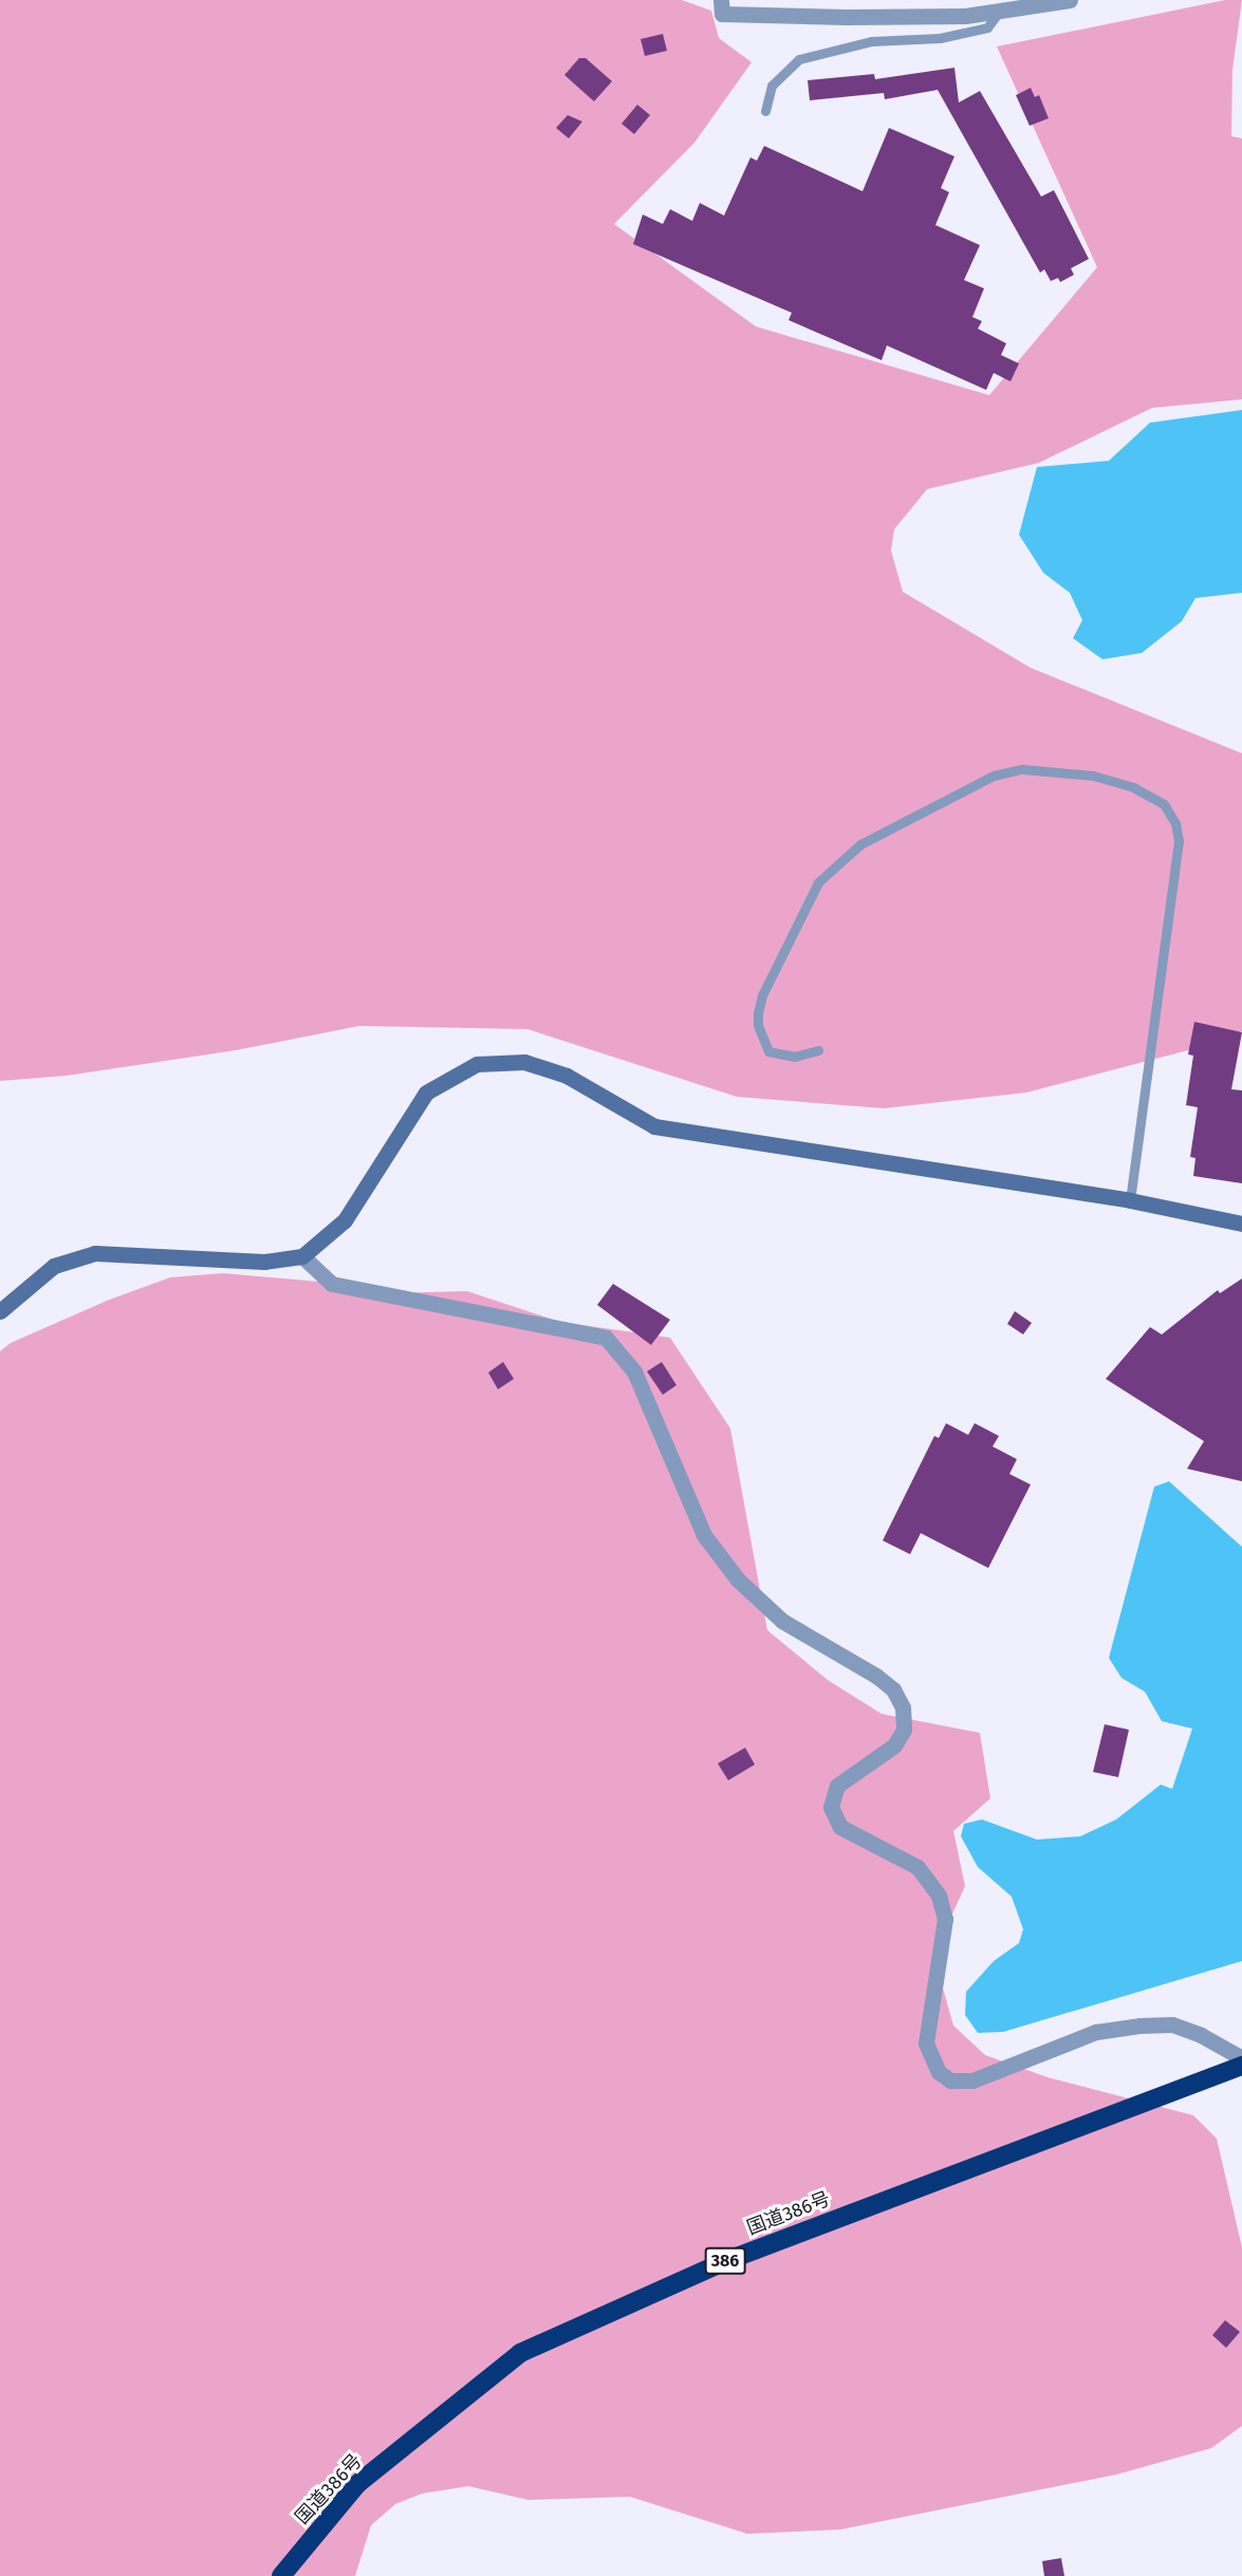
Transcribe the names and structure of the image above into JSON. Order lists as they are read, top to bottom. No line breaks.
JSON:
{"streets":{"highway":["国道386号","386"]}}
